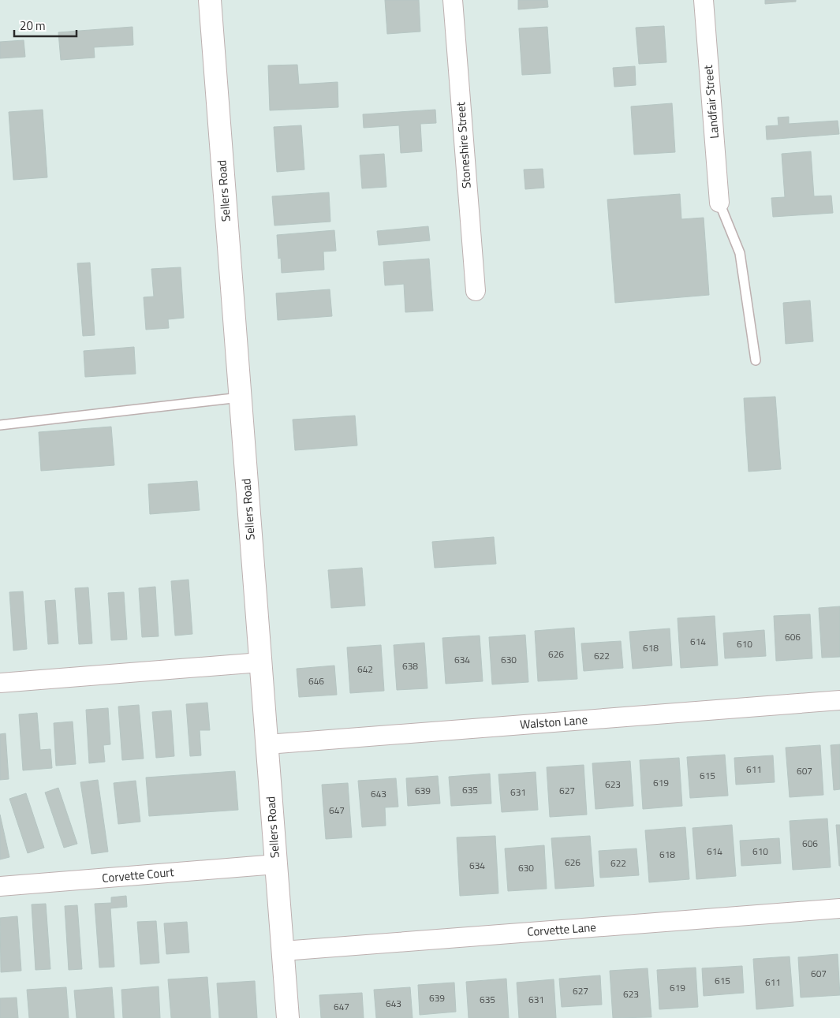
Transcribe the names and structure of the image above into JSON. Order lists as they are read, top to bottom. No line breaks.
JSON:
{"streets":{"street":["Landfair Street","Stoneshire Street","Sellers Road","Walston Lane","Corvette Court","Corvette Lane"]},"crossings":[["Sellers Road","Walston Lane"],["Sellers Road","Corvette Court"],["Sellers Road","Corvette Lane"]],"house_numbers":["606","614","610","618","626","622","634","630","638","642","646","611","607","615","619","623","635","639","627","631","643","647","606","614","610","618","626","622","634","630","607","615","611","619","627","623","639","635","631","643","647"],"scale_bar":"20 m"}
